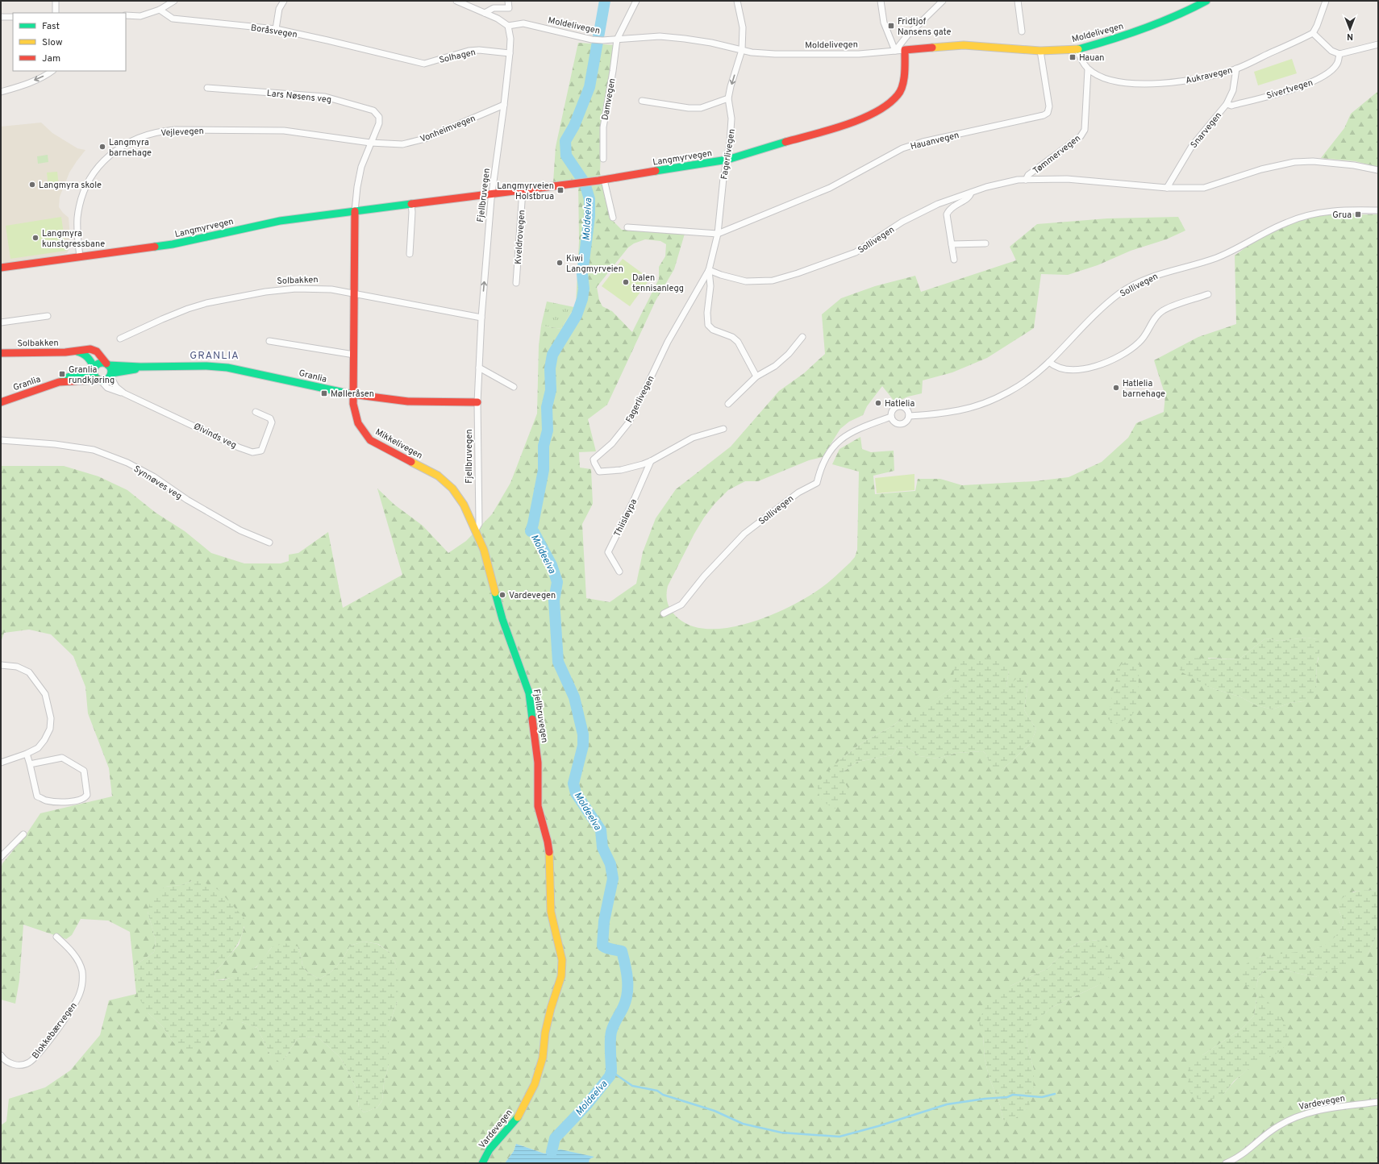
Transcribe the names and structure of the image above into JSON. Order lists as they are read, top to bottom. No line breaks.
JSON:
{"streets":{"street":["Moldelivegen","Boråsvegen","Solhagen","Aukravegen","Sivertvegen","Lars Nøsens veg","Damvegen","Vonheimvegen","Snarvegen","Vejlevegen","Hauanvegen","Fagerlivegen","Tømmervegen","Langmyrvegen","Fjellbruvegen","Kveldrovegen","Sollivegen","Solbakken","Granlia","Øivinds veg","Mikkelivegen","Synnøves veg","Thiisløypa","Blokkebærvegen","Vardevegen"]},"crossings":[["Moldelivegen","Damvegen"],["Moldelivegen","Hauanvegen"],["Moldelivegen","Fagerlivegen"],["Moldelivegen","Langmyrvegen"],["Moldelivegen","Fjellbruvegen"],["Boråsvegen","Solhagen"],["Solhagen","Fjellbruvegen"],["Aukravegen","Snarvegen"],["Aukravegen","Tømmervegen"],["Sivertvegen","Snarvegen"],["Lars Nøsens veg","Vonheimvegen"],["Lars Nøsens veg","Vejlevegen"],["Lars Nøsens veg","Mikkelivegen"],["Vonheimvegen","Vejlevegen"],["Vonheimvegen","Fjellbruvegen"],["Vonheimvegen","Mikkelivegen"],["Snarvegen","Sollivegen"],["Vejlevegen","Langmyrvegen"],["Vejlevegen","Mikkelivegen"],["Hauanvegen","Fagerlivegen"],["Fagerlivegen","Langmyrvegen"],["Fagerlivegen","Sollivegen"],["Fagerlivegen","Thiisløypa"],["Tømmervegen","Sollivegen"],["Langmyrvegen","Fjellbruvegen"],["Langmyrvegen","Kveldrovegen"],["Langmyrvegen","Mikkelivegen"],["Fjellbruvegen","Solbakken"],["Fjellbruvegen","Granlia"],["Fjellbruvegen","Mikkelivegen"],["Fjellbruvegen","Vardevegen"],["Solbakken","Granlia"],["Solbakken","Øivinds veg"],["Solbakken","Mikkelivegen"],["Granlia","Øivinds veg"],["Granlia","Mikkelivegen"]],"districts":["GRANLIA"],"water":["Moldeelva"],"places":{"transit":["Fridtjof Nansens gate","Hauan","Langmyrveien Holstbrua","Grua","Granlia rundkjøring","Mølleråsen"],"other":["Langmyra barnehage","Langmyra skole","Langmyra kunstgressbane","Kiwi Langmyrveien","Dalen tennisanlegg","Hatlelia barnehage","Hatlelia","Vardevegen"]},"legend":["Fast","Slow","Jam"],"north":"bottom"}
